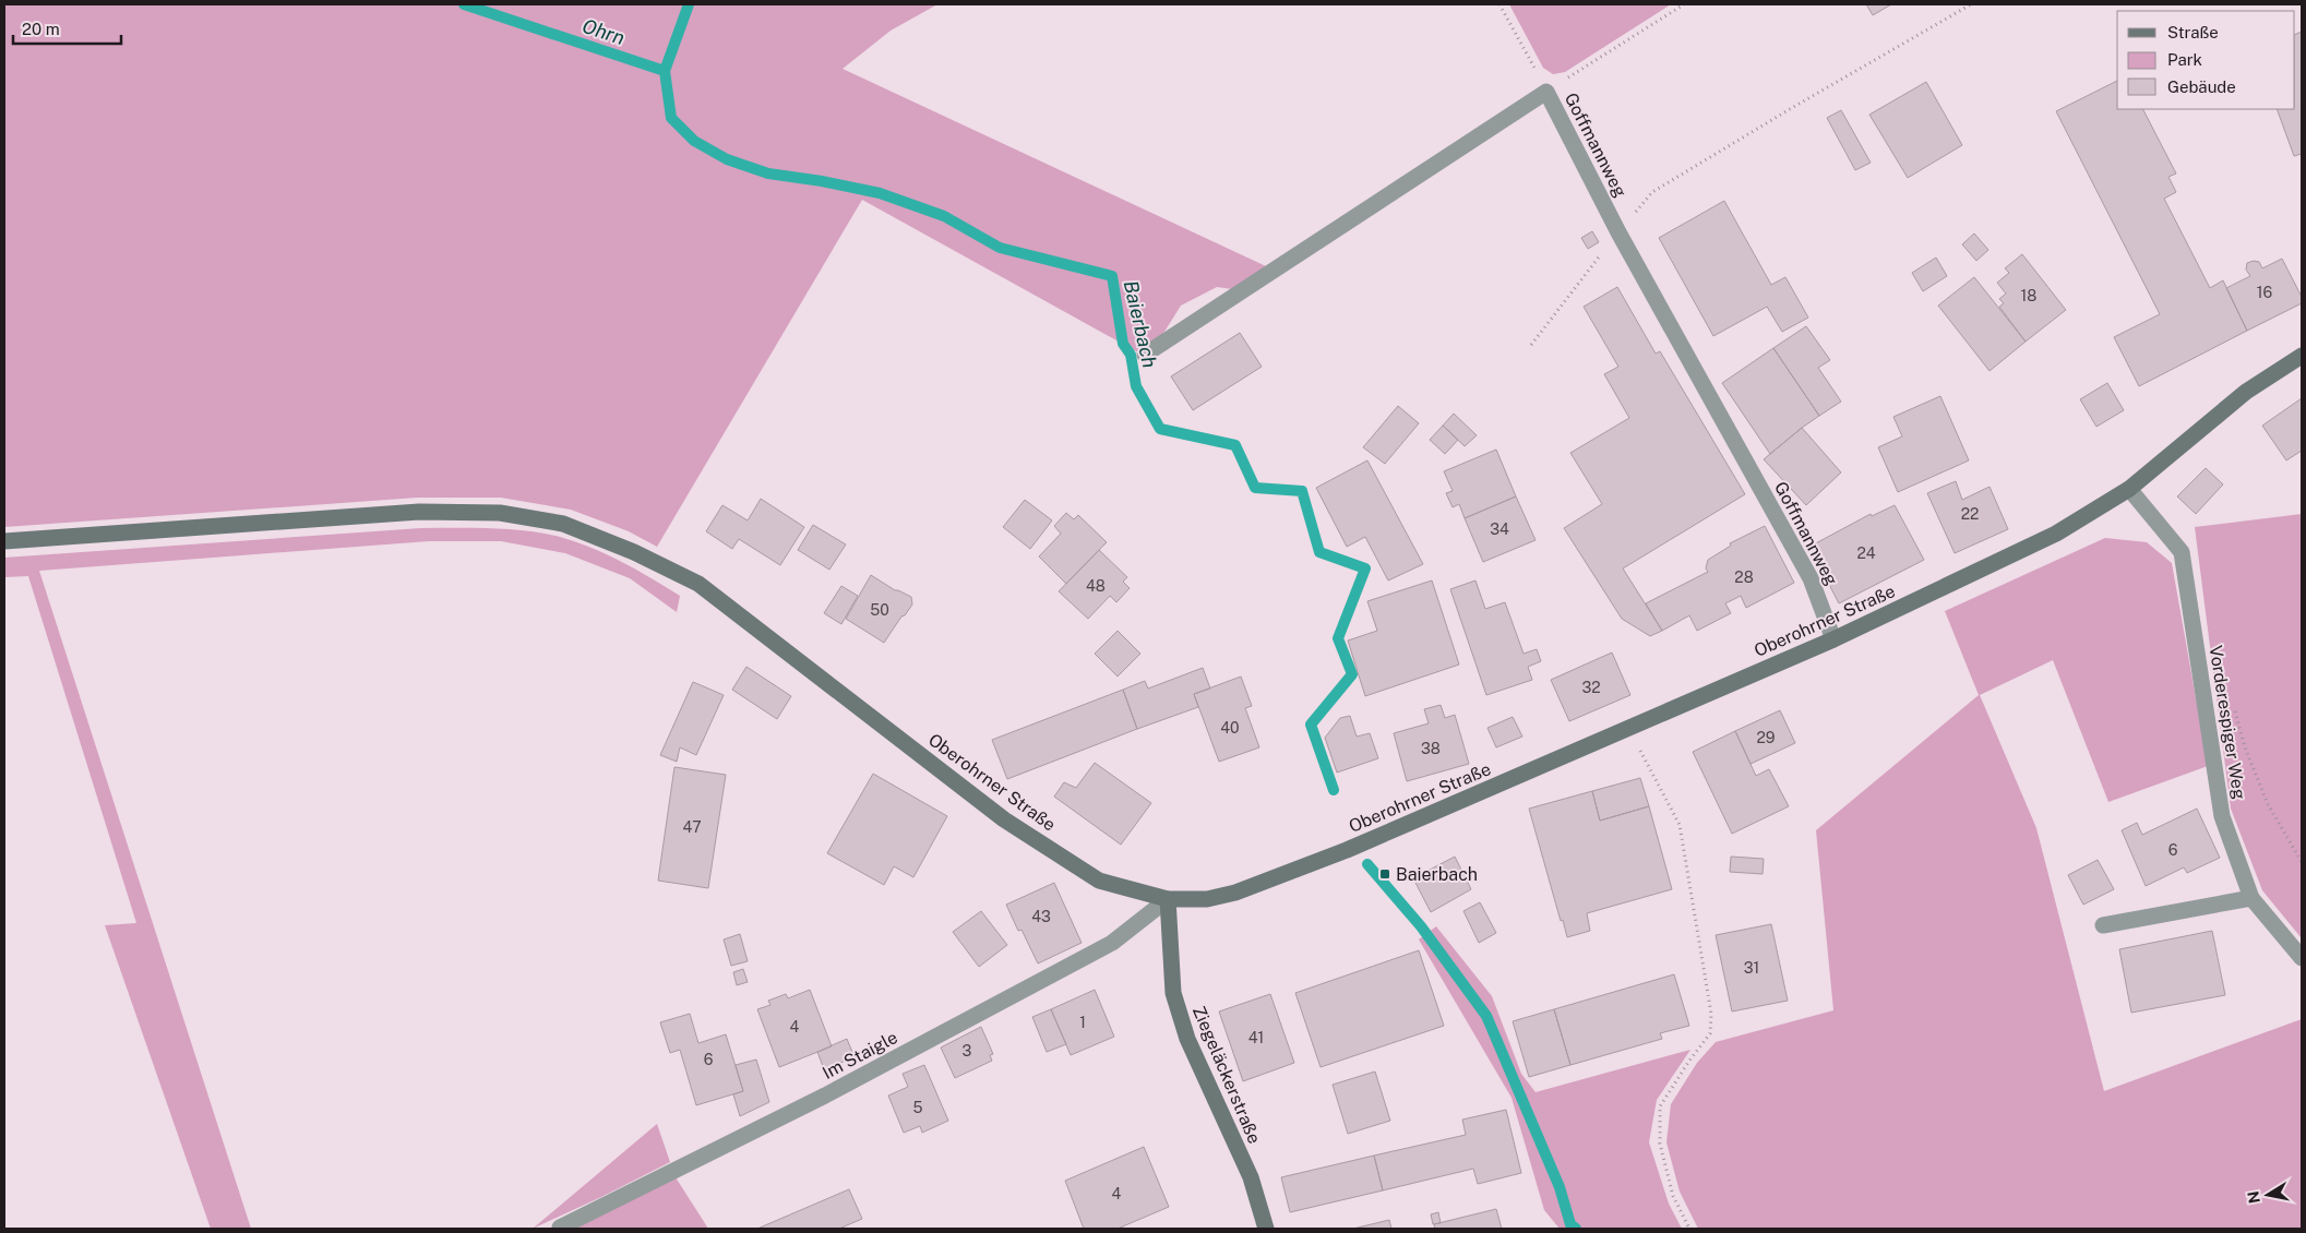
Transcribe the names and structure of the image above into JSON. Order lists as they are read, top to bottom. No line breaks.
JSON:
{"streets":{"main road":["Oberohrner Straße","Ziegeläckerstraße"],"street":["Goffmannweg","Vorderespiger Weg","Im Staigle"]},"crossings":[["Goffmannweg","Oberohrner Straße"],["Oberohrner Straße","Vorderespiger Weg"],["Oberohrner Straße","Im Staigle"],["Oberohrner Straße","Ziegeläckerstraße"],["Im Staigle","Ziegeläckerstraße"]],"water":["Ohrn","Baierbach"],"places":{"transit":["Baierbach"]},"house_numbers":["16","18","22","34","24","28","48","50","32","40","29","38","47","6","43","31","1","4","41","3","6","5","4"],"legend":["Straße","Park","Gebäude"],"scale_bar":"20 m","north":"left"}
